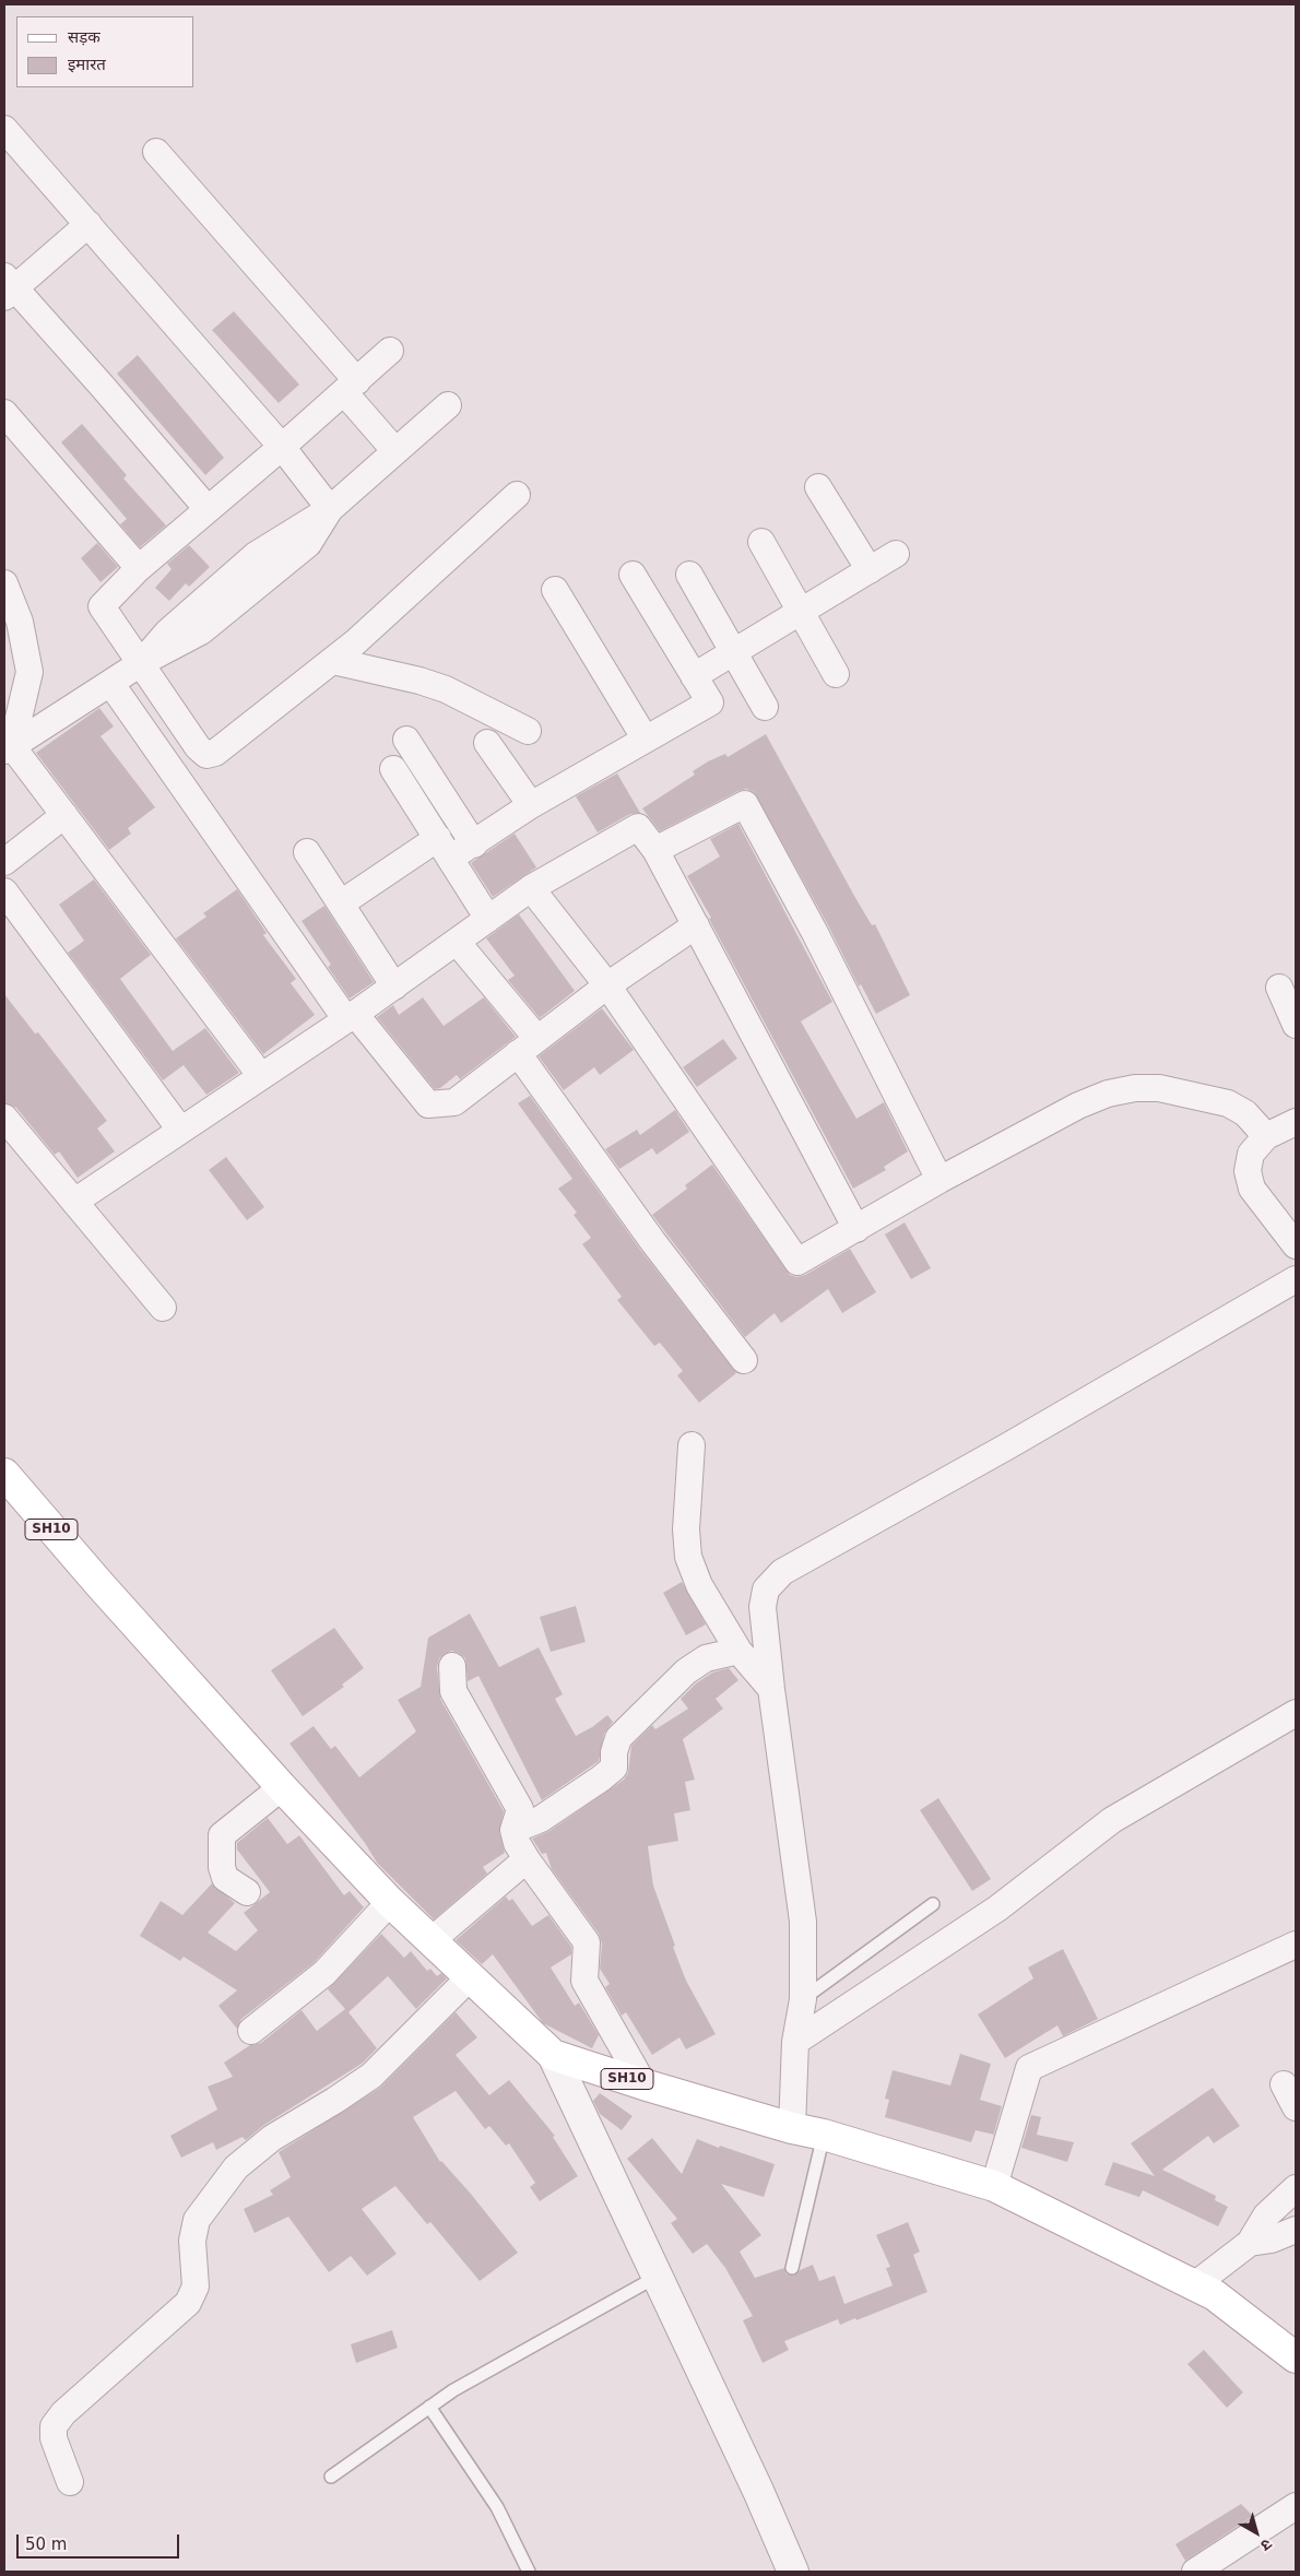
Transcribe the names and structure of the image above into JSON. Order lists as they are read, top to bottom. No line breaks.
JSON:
{"streets":{"main road":["SH10"]},"legend":["सड़क","इमारत"],"scale_bar":"50 m","north":"bottom right"}
